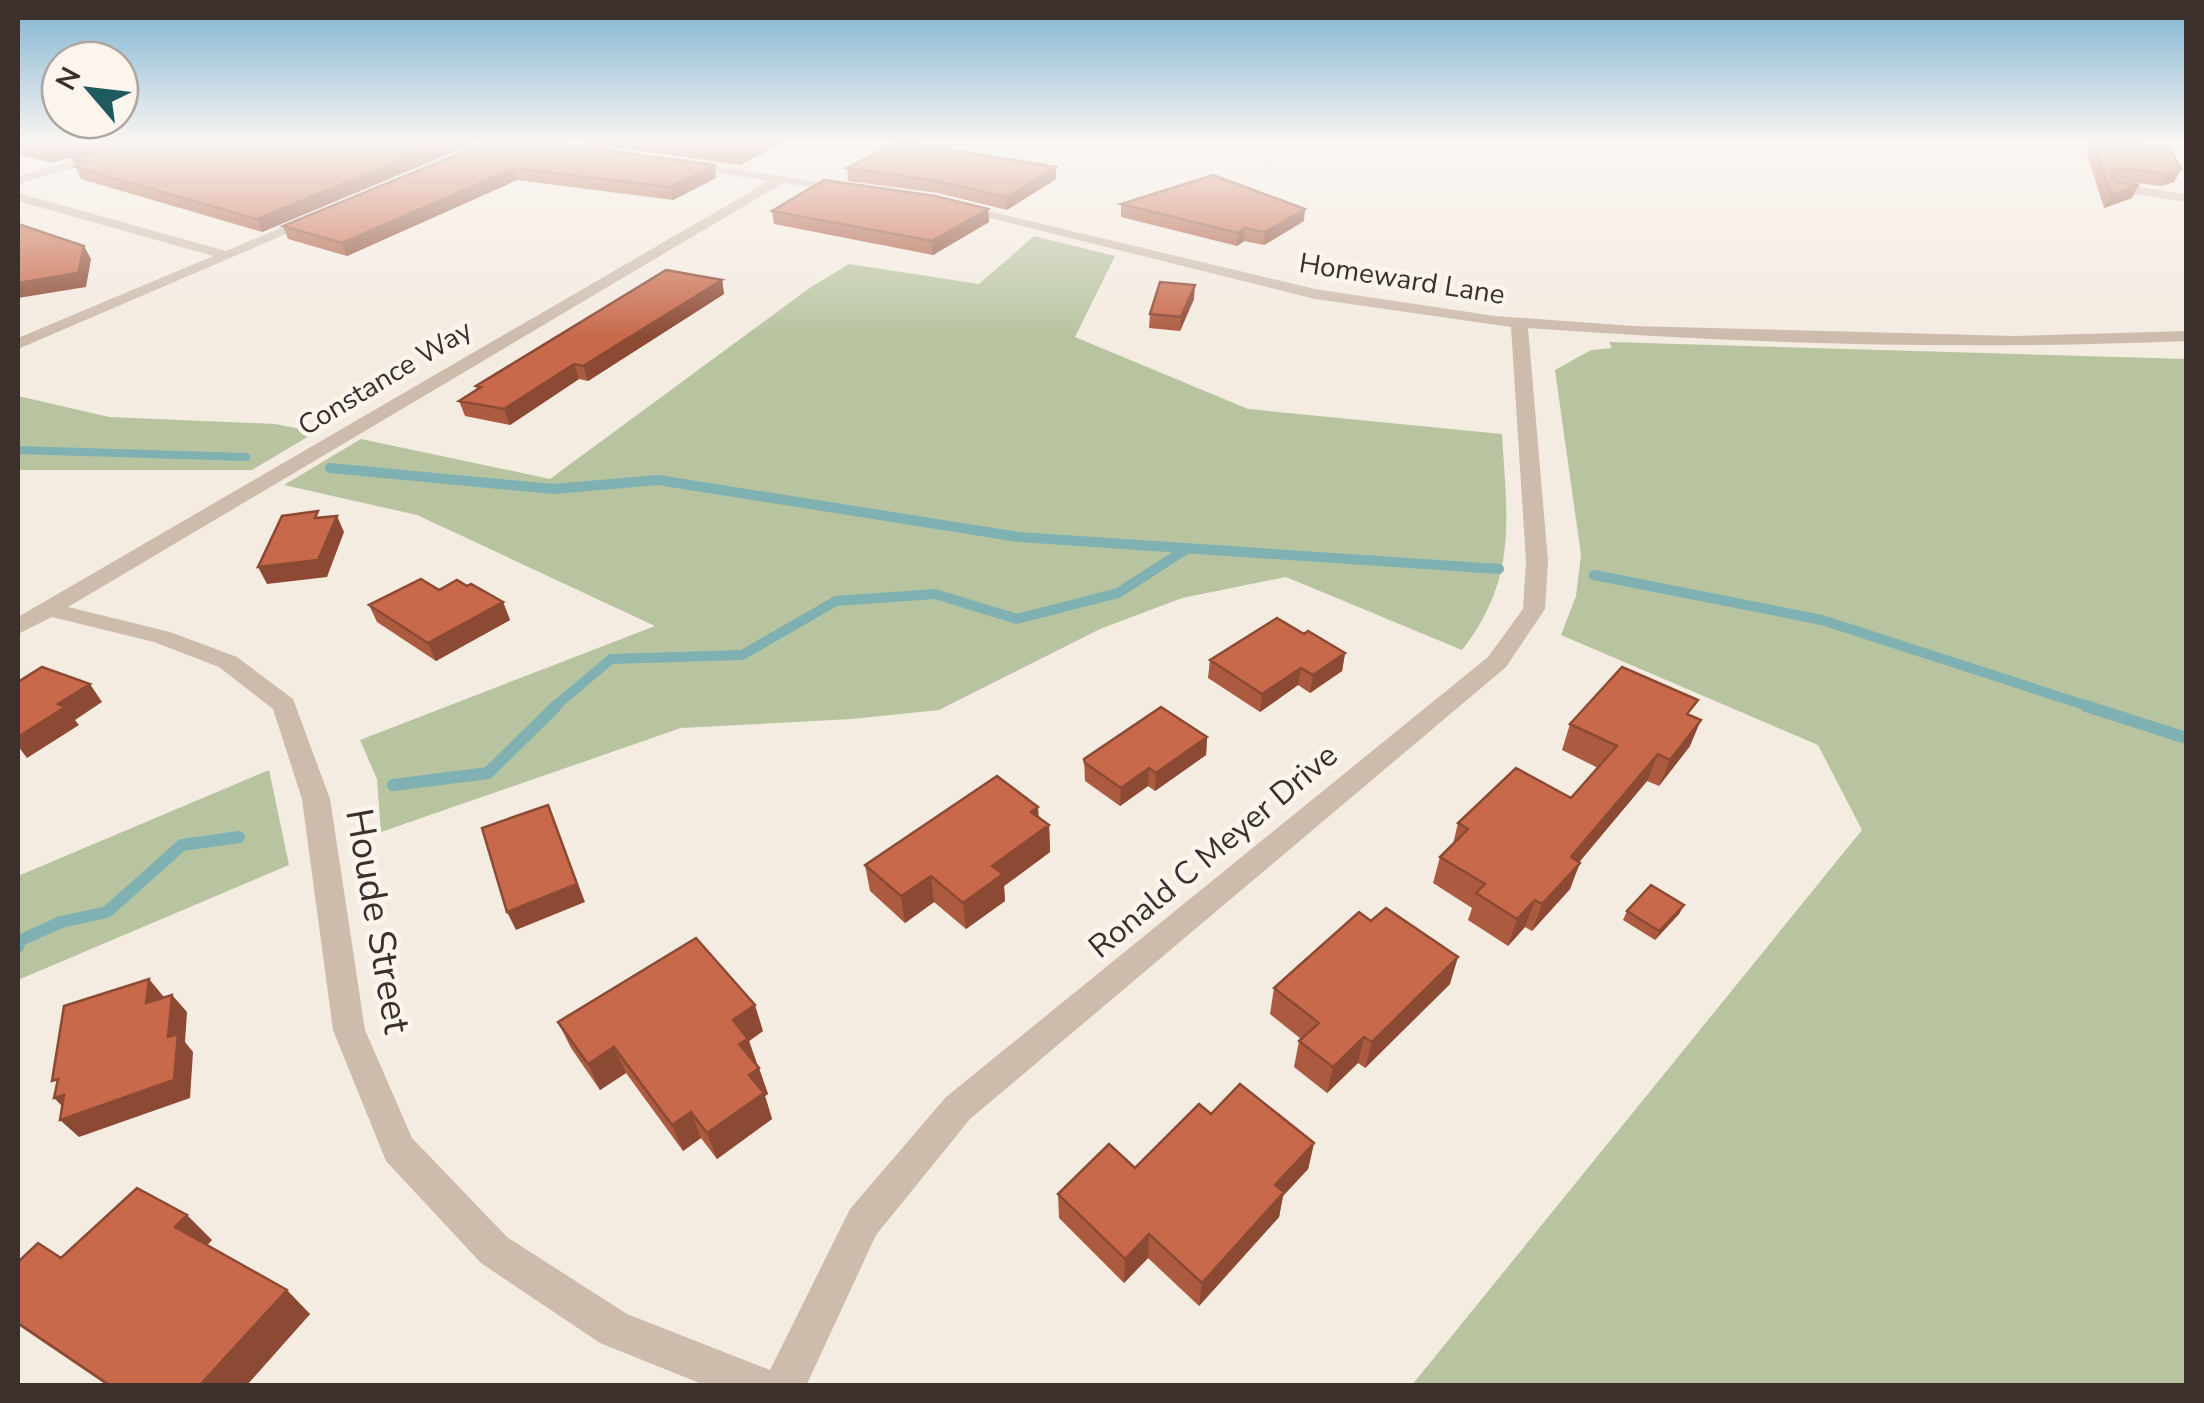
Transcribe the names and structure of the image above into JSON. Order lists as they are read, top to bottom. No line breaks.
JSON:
{"streets":{"street":["Homeward Lane","Constance Way","Ronald C Meyer Drive","Houde Street"]},"crossings":[["Homeward Lane","Ronald C Meyer Drive"],["Constance Way","Houde Street"]],"north":"top left"}
